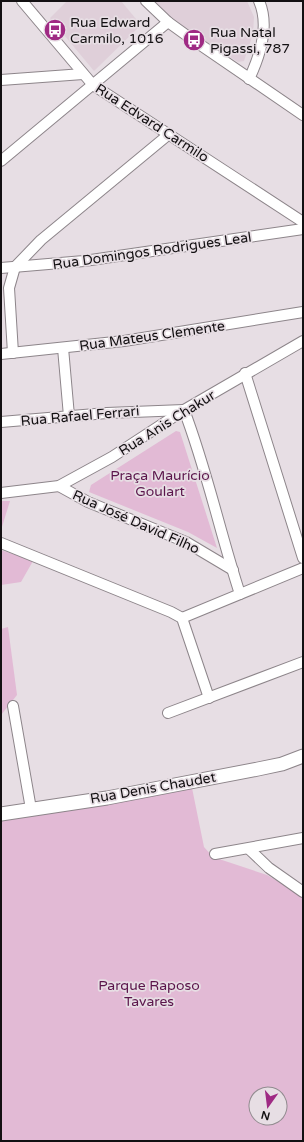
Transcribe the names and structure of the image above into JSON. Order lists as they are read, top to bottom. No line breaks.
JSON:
{"streets":{"street":["Rua Edvard Carmilo","Rua Domingos Rodrigues Leal","Rua Mateus Clemente","Rua Rafael Ferrari","Rua Anis Chakur","Rua José David Filho","Rua Denis Chaudet"]},"crossings":[["Rua Rafael Ferrari","Rua Anis Chakur"],["Rua Anis Chakur","Rua José David Filho"]],"parks":["Praça Maurício Goulart","Parque Raposo Tavares"],"places":{"bus stop":["Rua Edward Carmilo, 1016","Rua Natal Pigassi, 787"]},"north":"bottom"}
